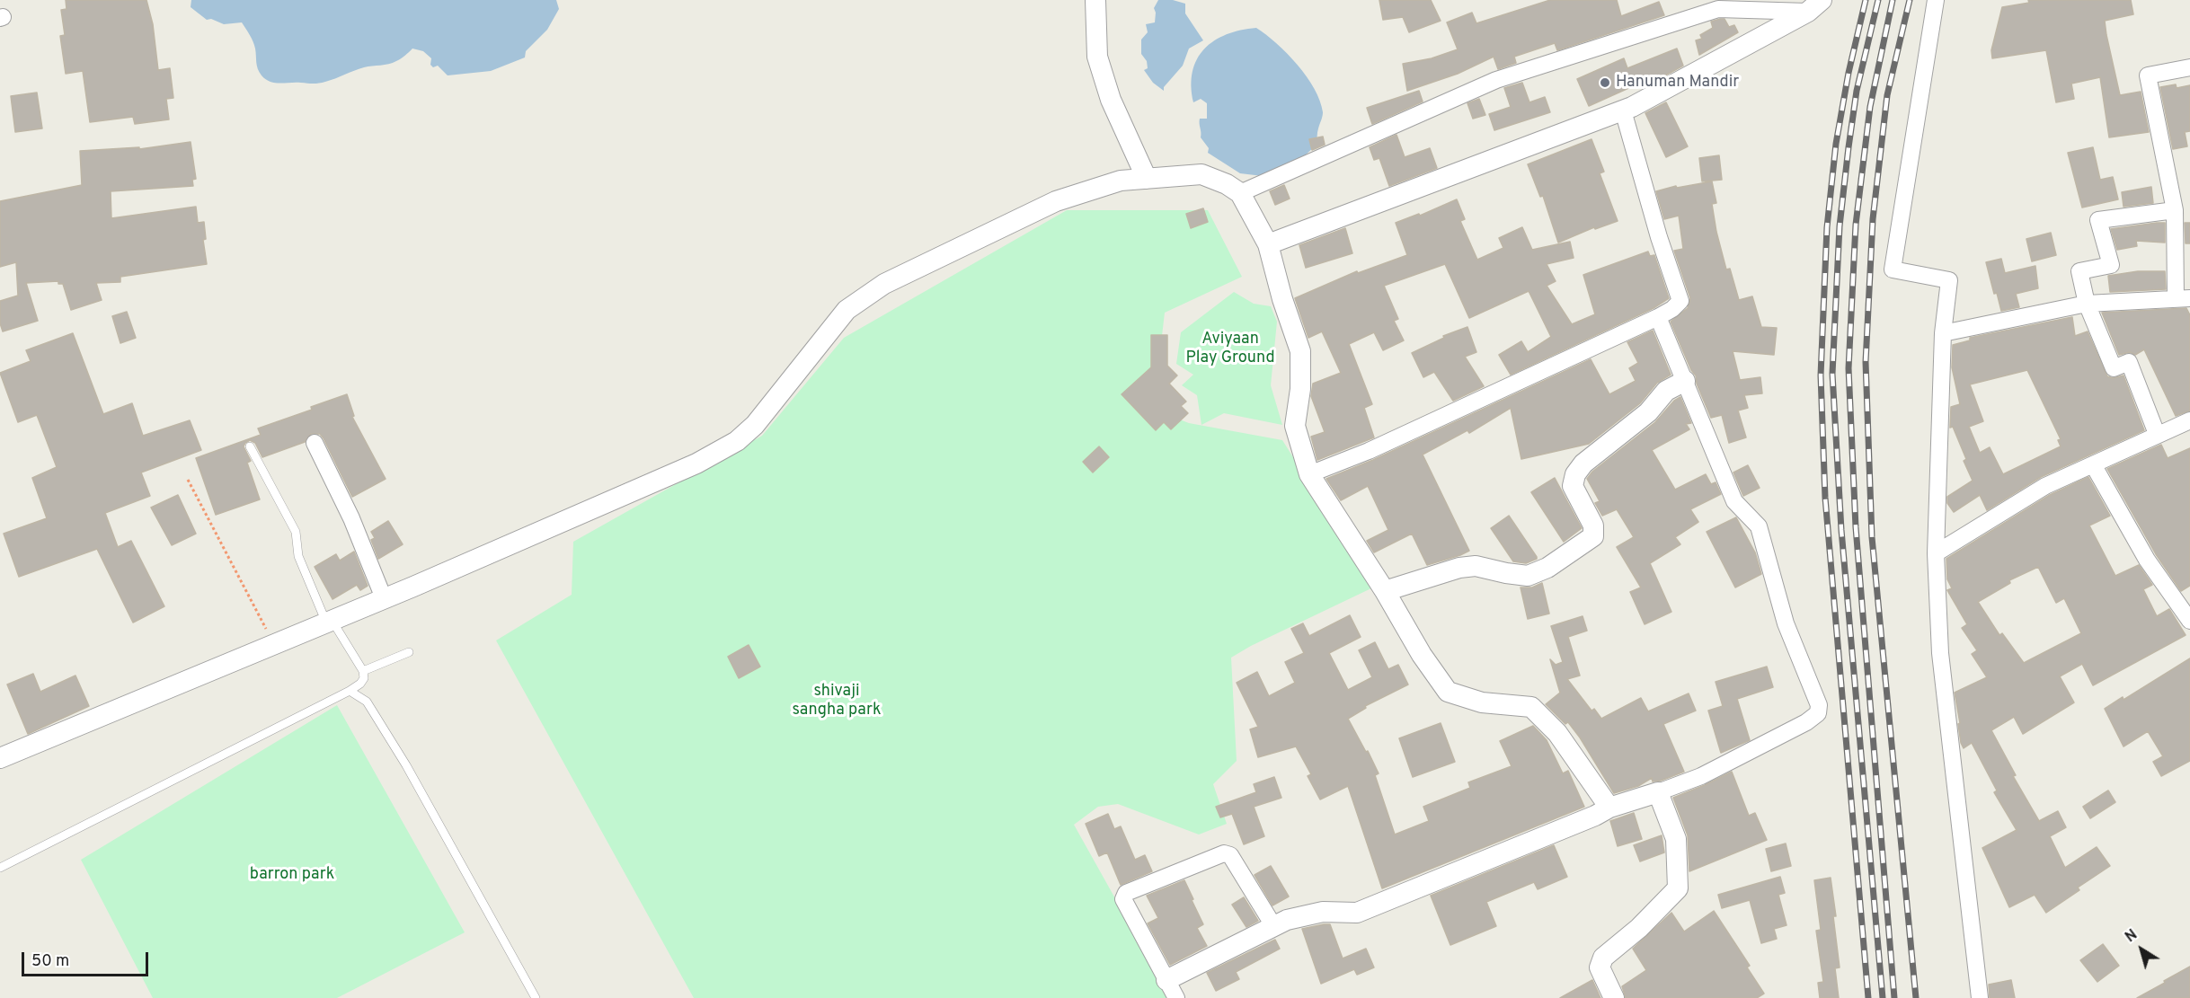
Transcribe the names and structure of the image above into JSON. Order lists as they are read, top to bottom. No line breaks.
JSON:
{"parks":["Aviyaan Play Ground","shivaji sangha park","barron park"],"places":["Hanuman Mandir"],"scale_bar":"50 m","north":"top left"}
